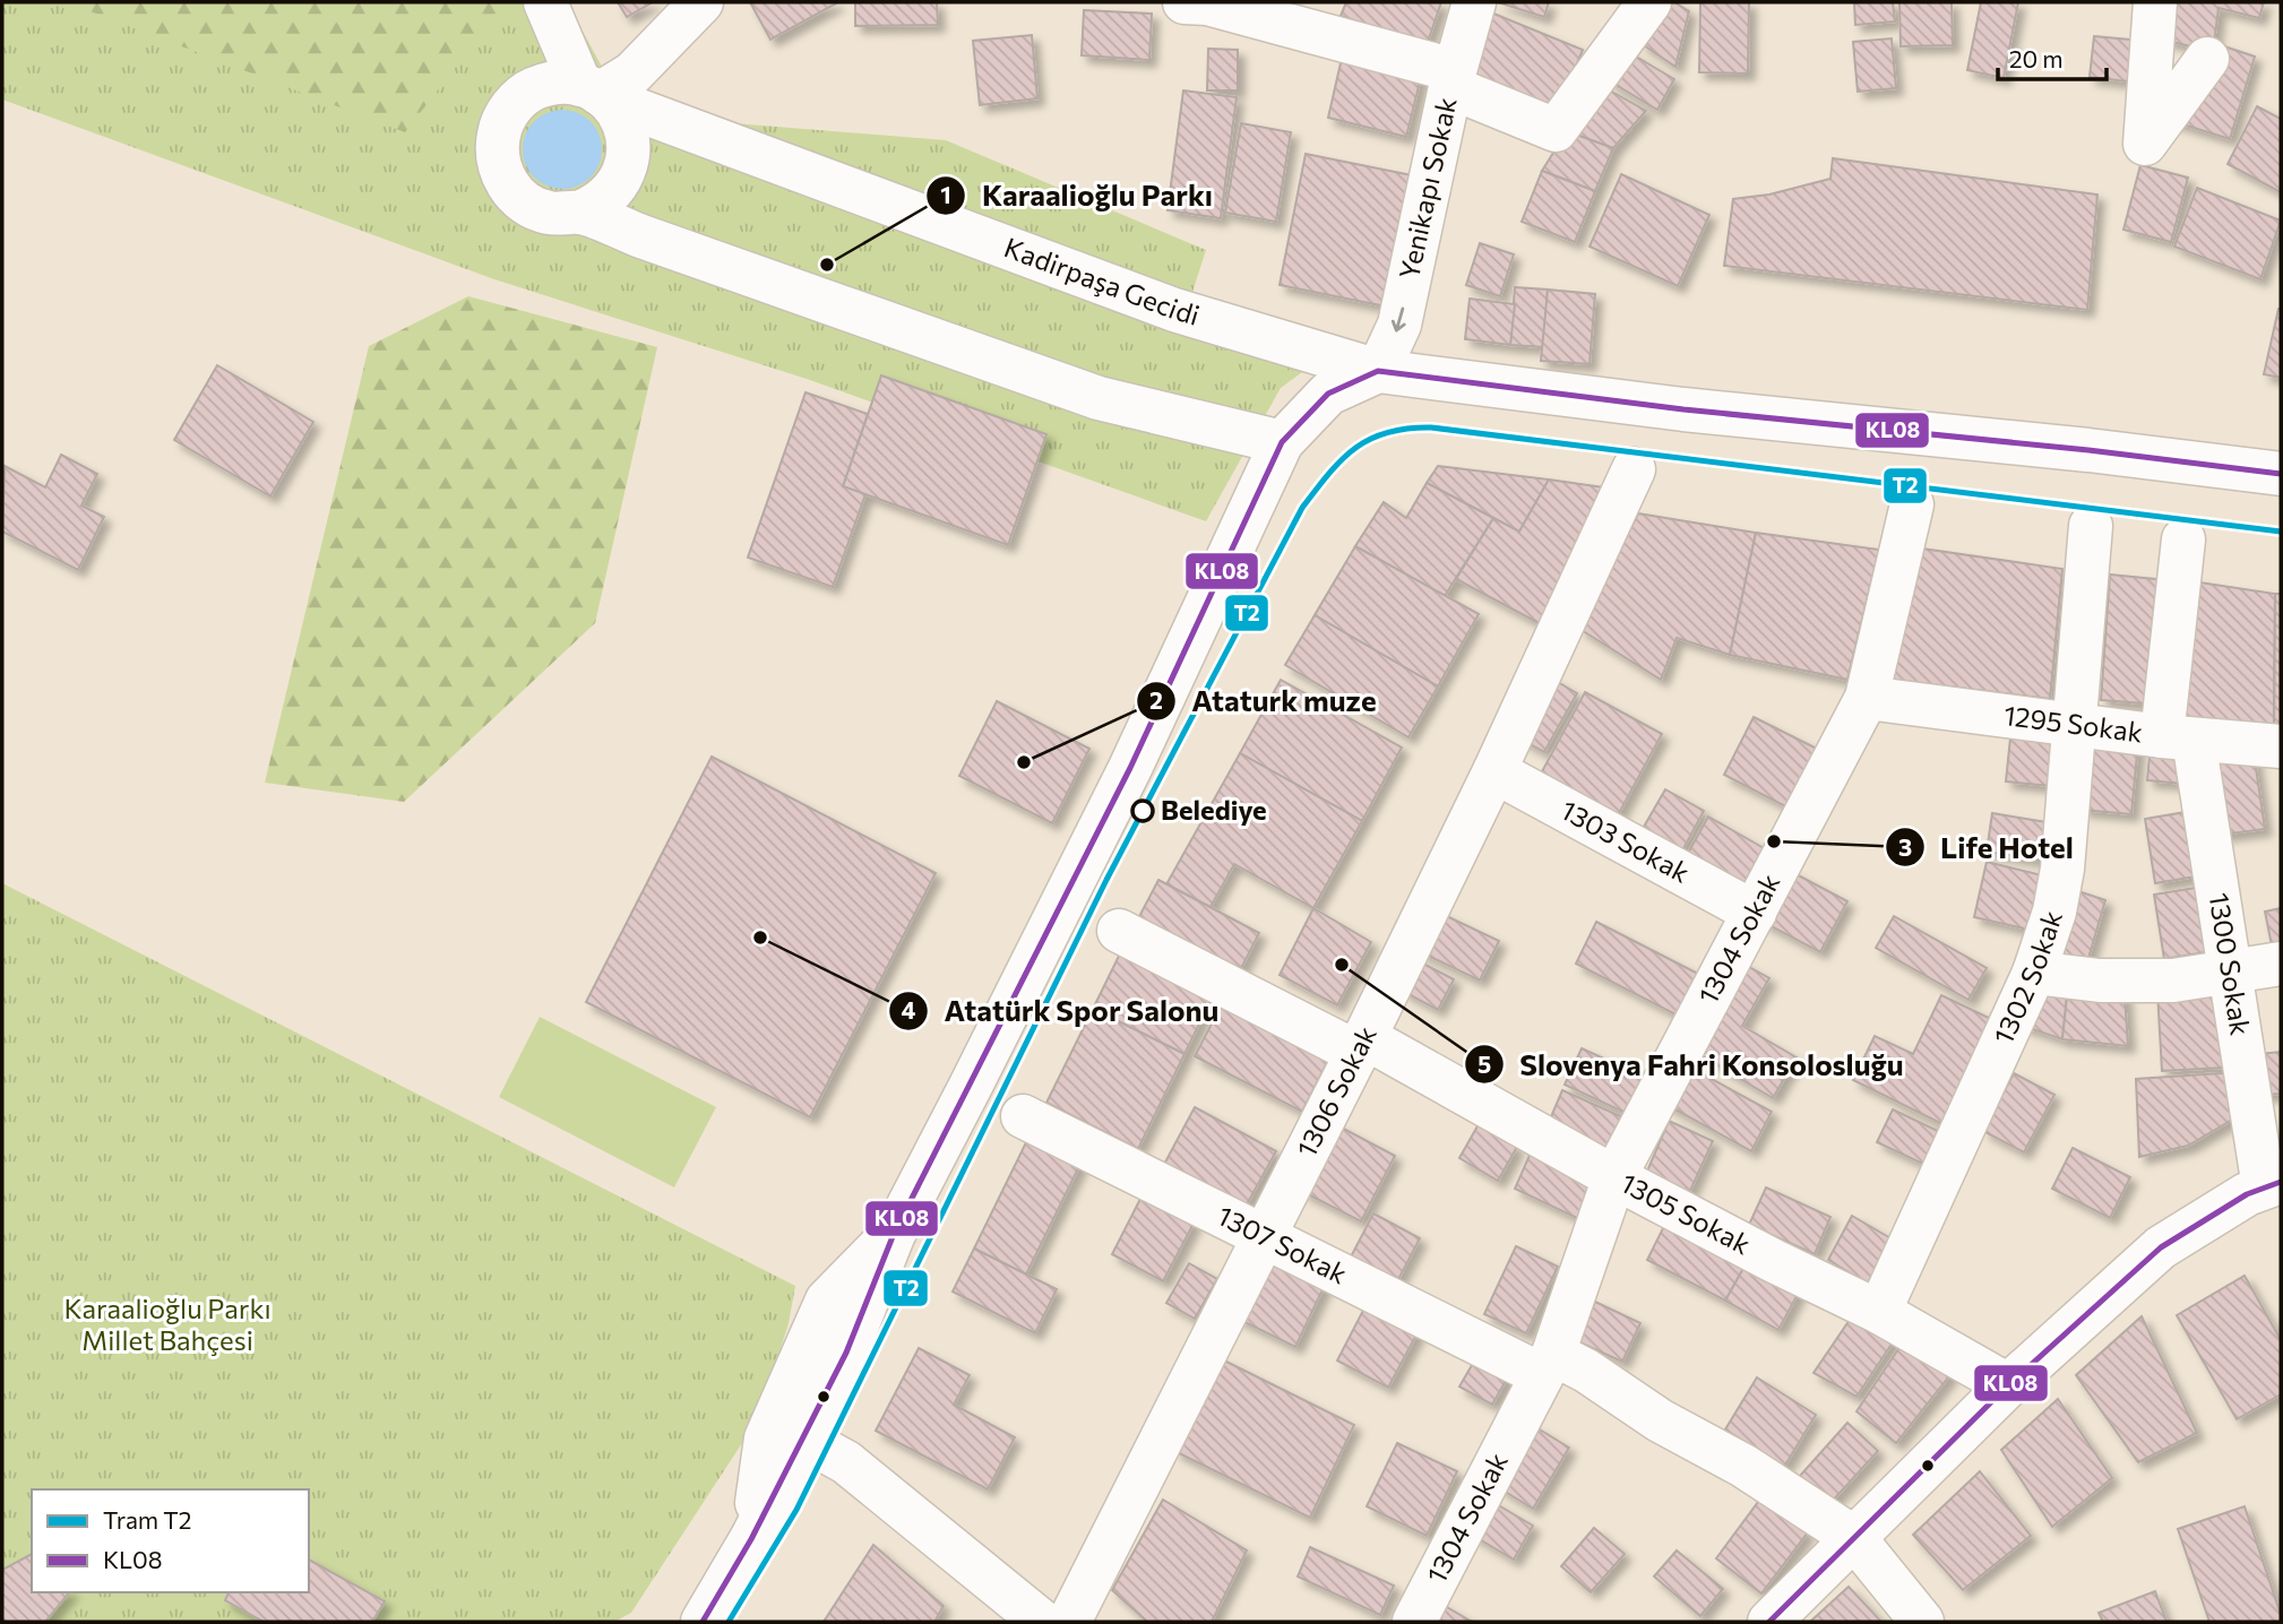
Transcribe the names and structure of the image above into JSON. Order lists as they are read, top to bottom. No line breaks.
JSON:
{"streets":{"street":["Yenikapı Sokak","Kadirpaşa Gecidi","1295 Sokak","1303 Sokak","1304 Sokak","1300 Sokak","1302 Sokak","1306 Sokak","1305 Sokak","1307 Sokak"]},"crossings":[["Yenikapı Sokak","Kadirpaşa Gecidi"],["1295 Sokak","1304 Sokak"],["1295 Sokak","1300 Sokak"],["1295 Sokak","1302 Sokak"],["1303 Sokak","1304 Sokak"],["1303 Sokak","1306 Sokak"],["1304 Sokak","1305 Sokak"],["1304 Sokak","1307 Sokak"],["1302 Sokak","1305 Sokak"],["1306 Sokak","1305 Sokak"],["1306 Sokak","1307 Sokak"]],"one_way":["Yenikapı Sokak"],"parks":["Karaalioğlu Parkı Millet Bahçesi"],"places":["Karaalioğlu Parkı","Ataturk muze","Belediye","Life Hotel","Atatürk Spor Salonu","Slovenya Fahri Konsolosluğu"],"lines":["transit line KL08","tram line T2"],"legend":["Tram T2","KL08"],"scale_bar":"20 m"}
